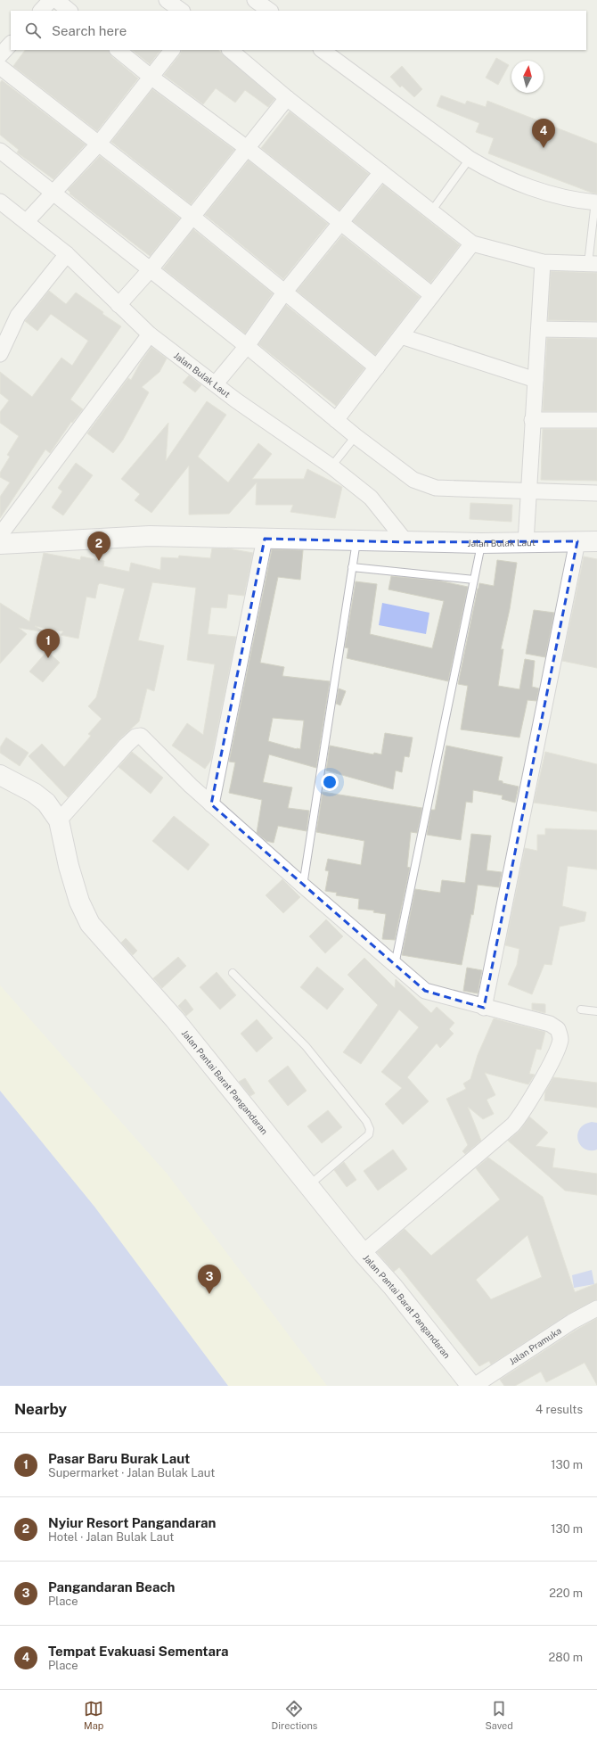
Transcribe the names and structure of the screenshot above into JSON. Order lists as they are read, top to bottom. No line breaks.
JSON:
{"streets":{"street":["Jalan Bulak Laut","Jalan Pantai Barat Pangandaran","Jalan Pramuka"]},"crossings":[["Jalan Pantai Barat Pangandaran","Jalan Pramuka"]],"north":"top","page":{"search":"Search here","pins":["4","2","1","3"],"heading":["Nearby","4 results"],"list":[{"mark":"1","name":"Pasar Baru Burak Laut","note":"Supermarket · Jalan Bulak Laut","value":"130 m"},{"mark":"2","name":"Nyiur Resort Pangandaran","note":"Hotel · Jalan Bulak Laut","value":"130 m"},{"mark":"3","name":"Pangandaran Beach","note":"Place","value":"220 m"},{"mark":"4","name":"Tempat Evakuasi Sementara","note":"Place","value":"280 m"}],"nav":["Map","Directions","Saved"]}}
